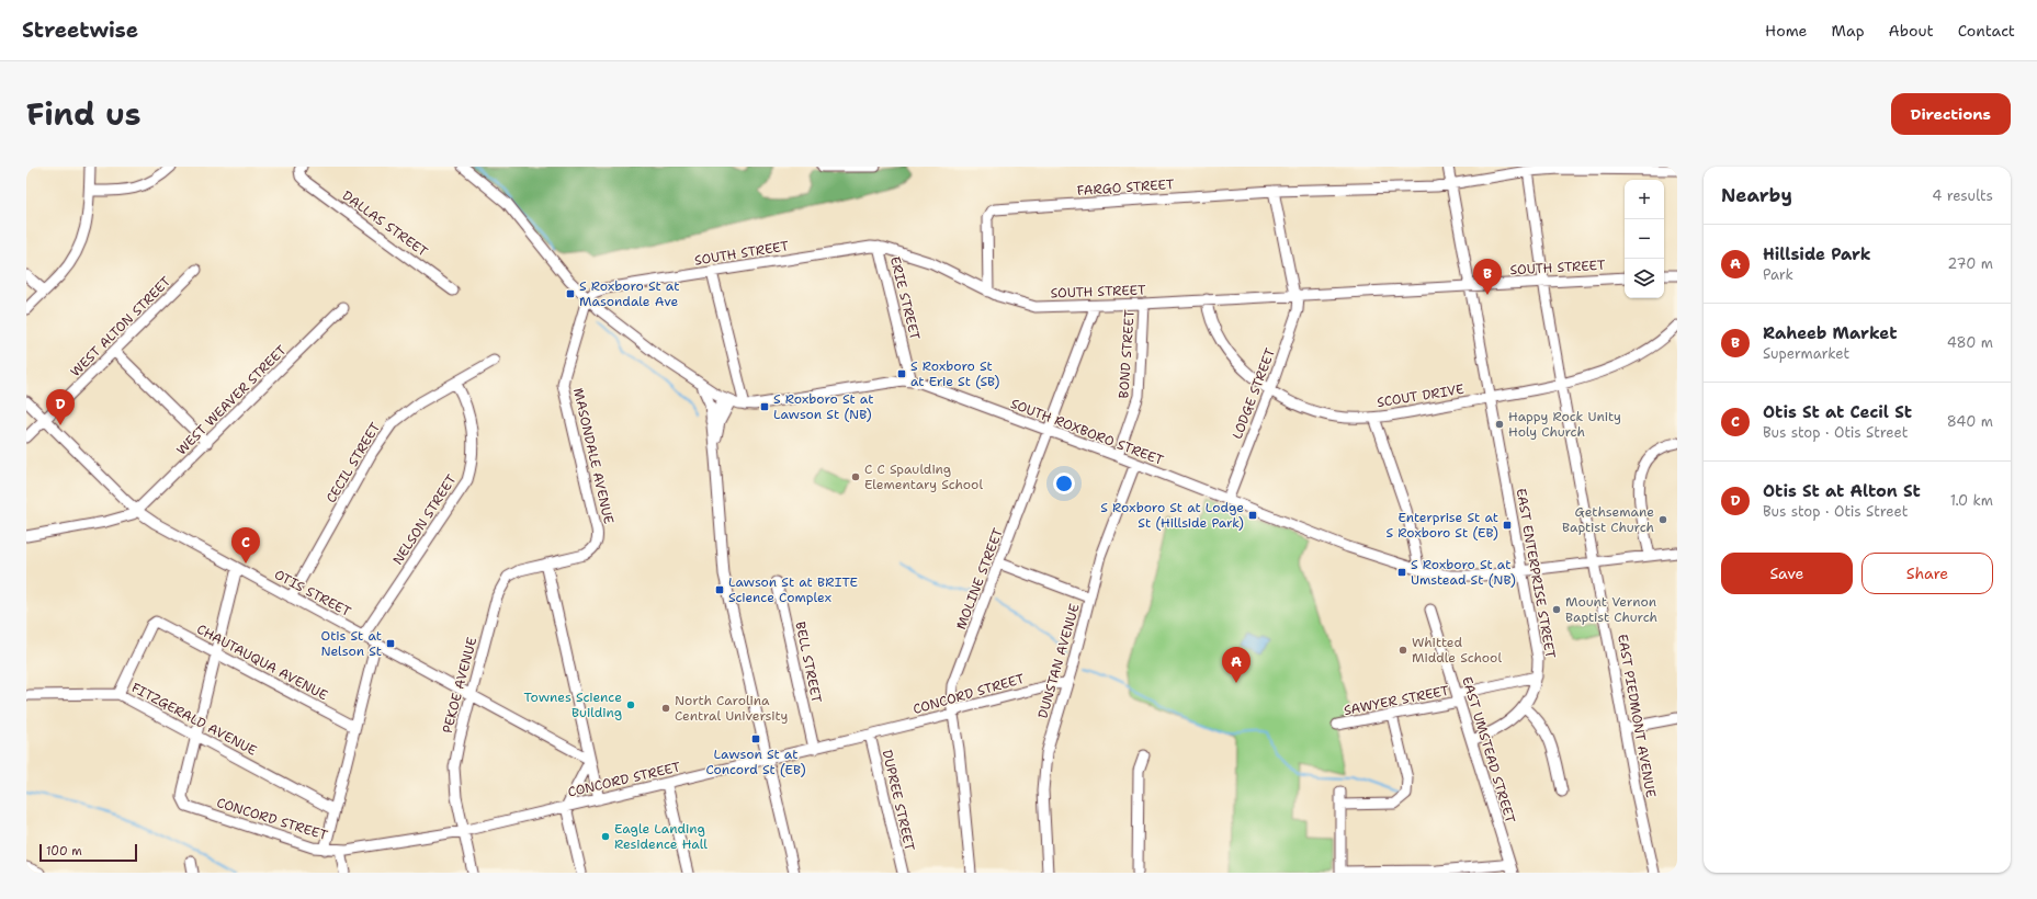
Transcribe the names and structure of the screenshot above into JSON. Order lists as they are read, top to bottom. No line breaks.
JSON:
{"streets":{"street":["FARGO STREET","DALLAS STREET","SOUTH STREET","ERIE STREET","WEST ALTON STREET","BOND STREET","LODGE STREET","SCOUT DRIVE","WEST WEAVER STREET","SOUTH ROXBORO STREET","MASONDALE AVENUE","CECIL STREET","NELSON STREET","EAST ENTERPRISE STREET","MOLINE STREET","OTIS STREET","DUNSTAN AVENUE","CHAUTAUQUA AVENUE","BELL STREET","PEKOE AVENUE","CONCORD STREET","SAWYER STREET","EAST PIEDMONT AVENUE","FITZGERALD AVENUE","EAST UMSTEAD STREET","DUPREE STREET"]},"crossings":[["FARGO STREET","SOUTH STREET"],["FARGO STREET","EAST ENTERPRISE STREET"],["FARGO STREET","EAST PIEDMONT AVENUE"],["SOUTH STREET","ERIE STREET"],["SOUTH STREET","BOND STREET"],["SOUTH STREET","LODGE STREET"],["SOUTH STREET","SCOUT DRIVE"],["SOUTH STREET","SOUTH ROXBORO STREET"],["SOUTH STREET","MASONDALE AVENUE"],["SOUTH STREET","EAST ENTERPRISE STREET"],["SOUTH STREET","MOLINE STREET"],["SOUTH STREET","EAST PIEDMONT AVENUE"],["ERIE STREET","SOUTH ROXBORO STREET"],["WEST ALTON STREET","OTIS STREET"],["BOND STREET","SOUTH ROXBORO STREET"],["LODGE STREET","SCOUT DRIVE"],["LODGE STREET","SOUTH ROXBORO STREET"],["SCOUT DRIVE","EAST ENTERPRISE STREET"],["SCOUT DRIVE","EAST PIEDMONT AVENUE"],["WEST WEAVER STREET","OTIS STREET"],["SOUTH ROXBORO STREET","MASONDALE AVENUE"],["SOUTH ROXBORO STREET","EAST ENTERPRISE STREET"],["SOUTH ROXBORO STREET","MOLINE STREET"],["SOUTH ROXBORO STREET","DUNSTAN AVENUE"],["SOUTH ROXBORO STREET","EAST PIEDMONT AVENUE"],["MASONDALE AVENUE","PEKOE AVENUE"],["CECIL STREET","NELSON STREET"],["CECIL STREET","OTIS STREET"],["NELSON STREET","OTIS STREET"],["EAST ENTERPRISE STREET","SAWYER STREET"],["EAST ENTERPRISE STREET","EAST UMSTEAD STREET"],["MOLINE STREET","CONCORD STREET"],["OTIS STREET","PEKOE AVENUE"],["DUNSTAN AVENUE","CONCORD STREET"],["CHAUTAUQUA AVENUE","FITZGERALD AVENUE"],["BELL STREET","CONCORD STREET"],["PEKOE AVENUE","CONCORD STREET"],["CONCORD STREET","FITZGERALD AVENUE"],["CONCORD STREET","DUPREE STREET"],["SAWYER STREET","EAST UMSTEAD STREET"]],"places":{"transit":["S Roxboro St at Masondale Ave","S Roxboro St at Erie St (SB)","S Roxboro St at Lawson St (NB)","S Roxboro St at Lodge St (Hillside Park)","Enterprise St at S Roxboro St (EB)","S Roxboro St at Umstead St (NB)","Lawson St at BRITE Science Complex","Otis St at Nelson St","Lawson St at Concord St (EB)"],"other":["Happy Rock Unity Holy Church","C C Spaulding Elementary School","Gethsemane Baptist Church","Mount Vernon Baptist Church","Whitted Middle School","Townes Science Building","North Carolina Central University","Eagle Landing Residence Hall"]},"scale_bar":"100 m","page":{"header":"Streetwise","nav":["Home","Map","About","Contact"],"title":"Find us","buttons":["Directions",["Save","Share"]],"heading":["Nearby","4 results"],"map_buttons":["+","−"],"list":[{"mark":"A","name":"Hillside Park","note":"Park","value":"270 m"},{"mark":"B","name":"Raheeb Market","note":"Supermarket","value":"480 m"},{"mark":"C","name":"Otis St at Cecil St","note":"Bus stop · Otis Street","value":"840 m"},{"mark":"D","name":"Otis St at Alton St","note":"Bus stop · Otis Street","value":"1.0 km"}],"pins":["B","D","C","A"],"scale":"100 m"}}
